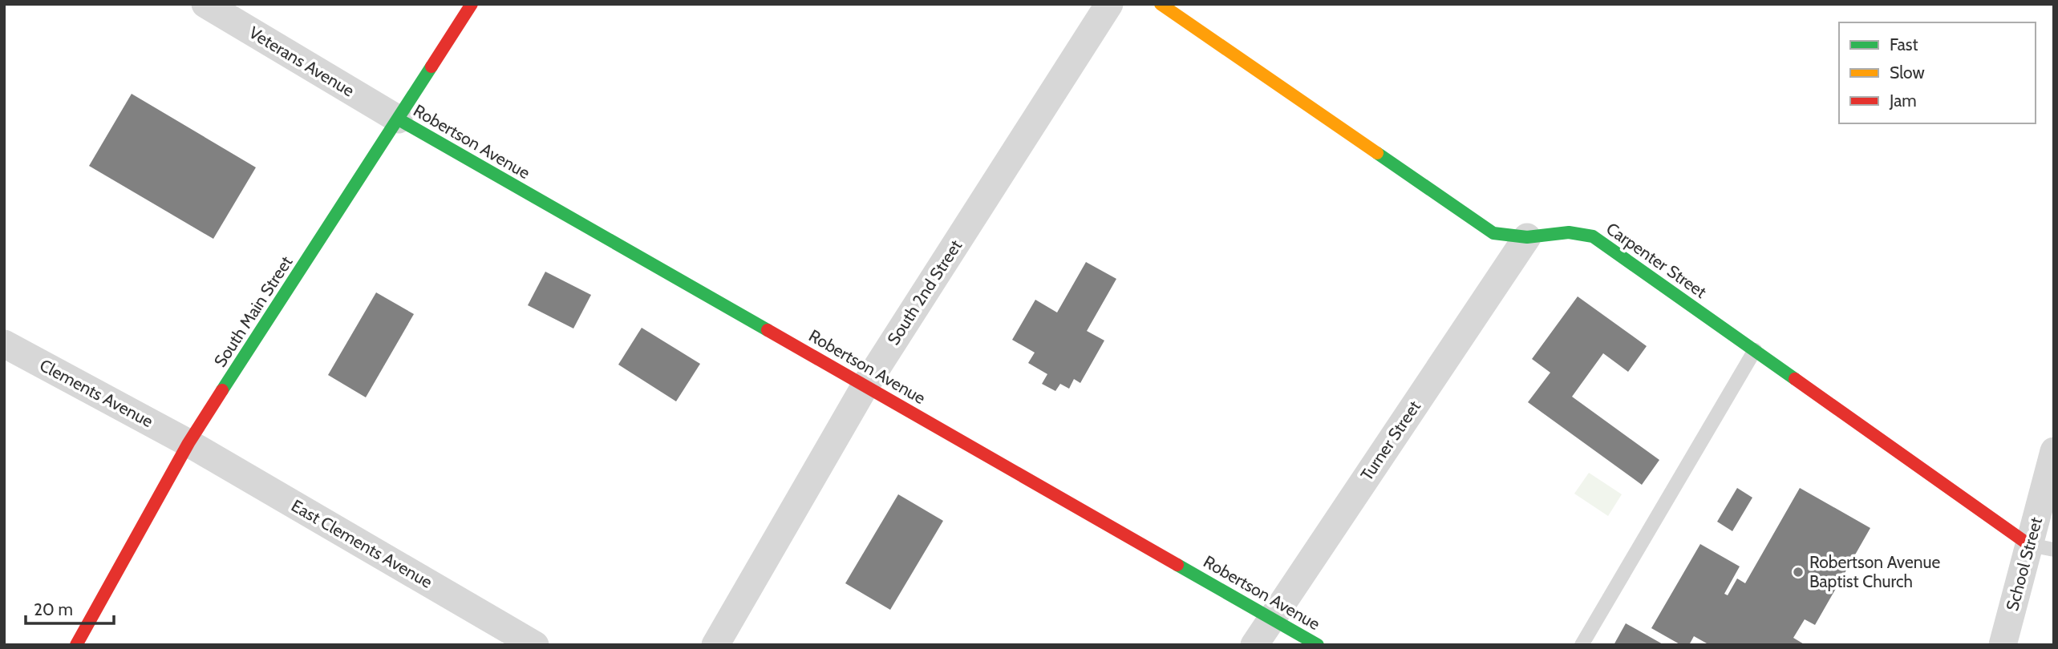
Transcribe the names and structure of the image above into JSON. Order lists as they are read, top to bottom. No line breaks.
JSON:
{"streets":{"street":["Veterans Avenue","Robertson Avenue","Carpenter Street","South 2nd Street","South Main Street","Clements Avenue","Turner Street","East Clements Avenue","School Street"]},"crossings":[["Veterans Avenue","Robertson Avenue"],["Veterans Avenue","South Main Street"],["Robertson Avenue","South 2nd Street"],["Robertson Avenue","South Main Street"],["Robertson Avenue","Turner Street"],["Carpenter Street","Turner Street"],["Carpenter Street","School Street"],["South Main Street","Clements Avenue"],["South Main Street","East Clements Avenue"],["Clements Avenue","East Clements Avenue"]],"places":["Robertson Avenue Baptist Church"],"legend":["Fast","Slow","Jam"],"scale_bar":"20 m"}
